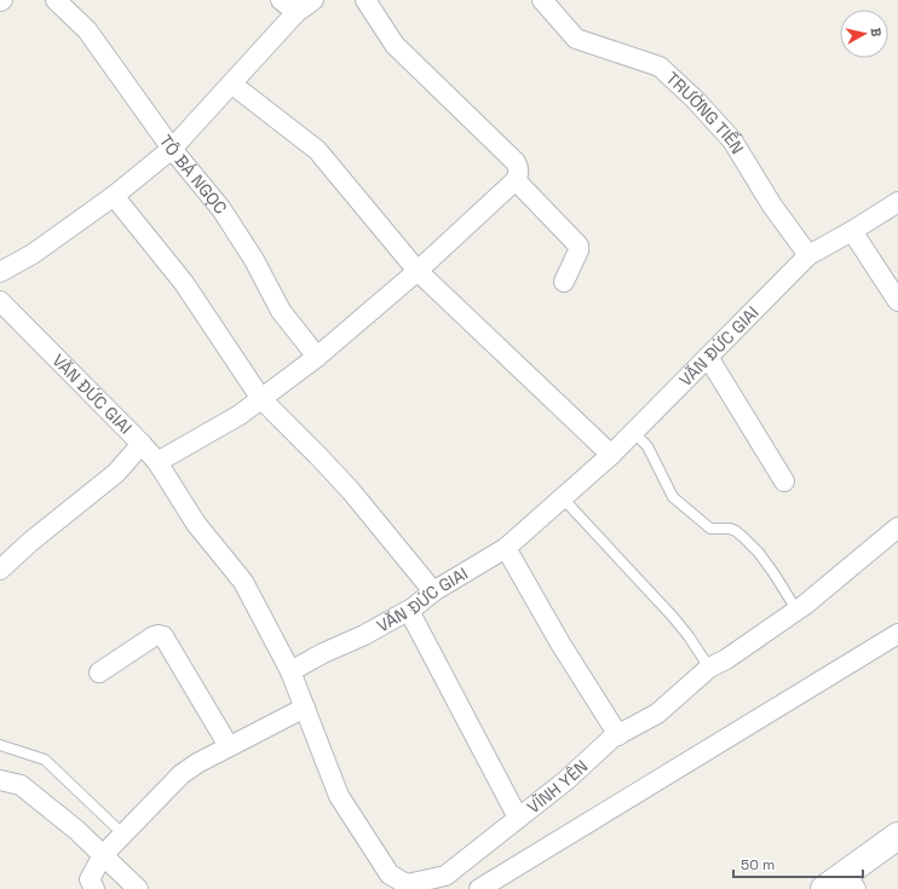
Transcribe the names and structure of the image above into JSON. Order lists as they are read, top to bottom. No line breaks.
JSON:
{"streets":{"street":["TRƯỜNG TIẾN","TÔ BÁ NGỌC","VĂN ĐỨC GIAI","VĨNH YÊN"]},"crossings":[["TRƯỜNG TIẾN","VĂN ĐỨC GIAI"],["VĂN ĐỨC GIAI","VĨNH YÊN"]],"scale_bar":"50 m","north":"right"}
